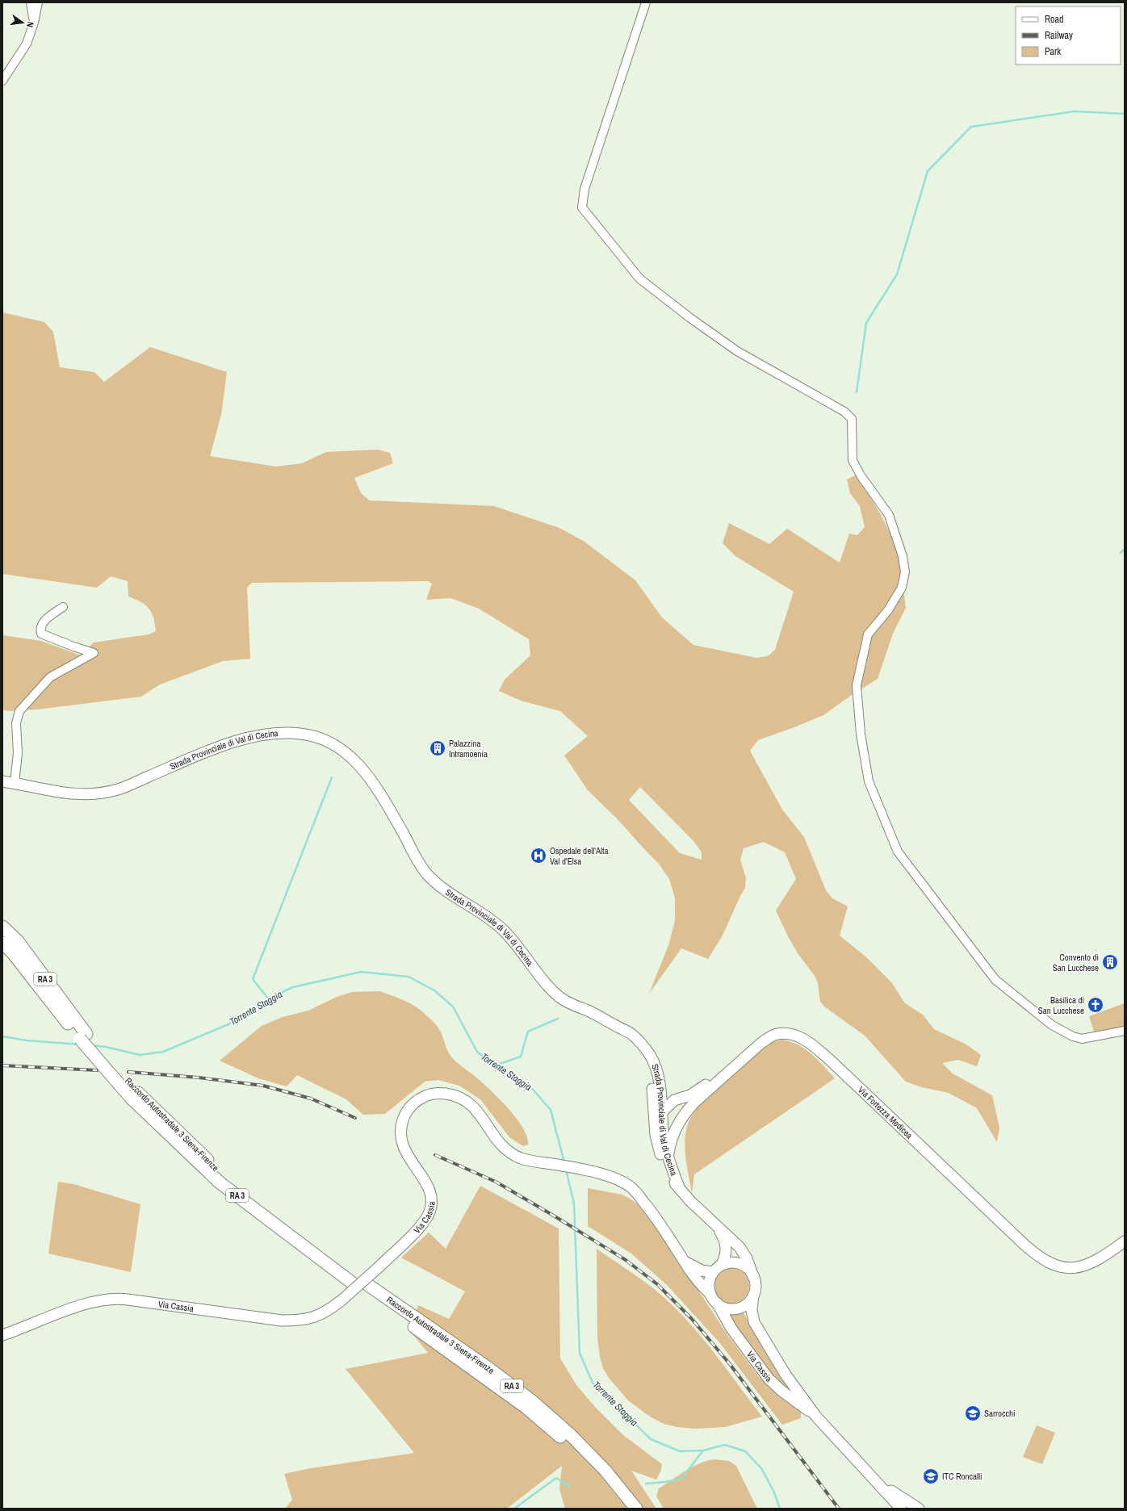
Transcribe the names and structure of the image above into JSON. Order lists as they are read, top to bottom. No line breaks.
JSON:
{"streets":{"highway":["RA 3","Raccordo Autostradale 3 Siena-Firenze"],"main road":["Strada Provinciale di Val di Cecina","Via Fortezza Medicea","Via Cassia"]},"crossings":[["Strada Provinciale di Val di Cecina","Via Cassia"]],"water":["Torrente Staggia"],"places":{"building":["Palazzina Intramoenia","Convento di San Lucchese"],"hospital":["Ospedale dell'Alta Val d'Elsa"],"church":["Basilica di San Lucchese"],"school or university":["Sarrocchi","ITC Roncalli"]},"legend":["Road","Railway","Park"],"north":"right"}
